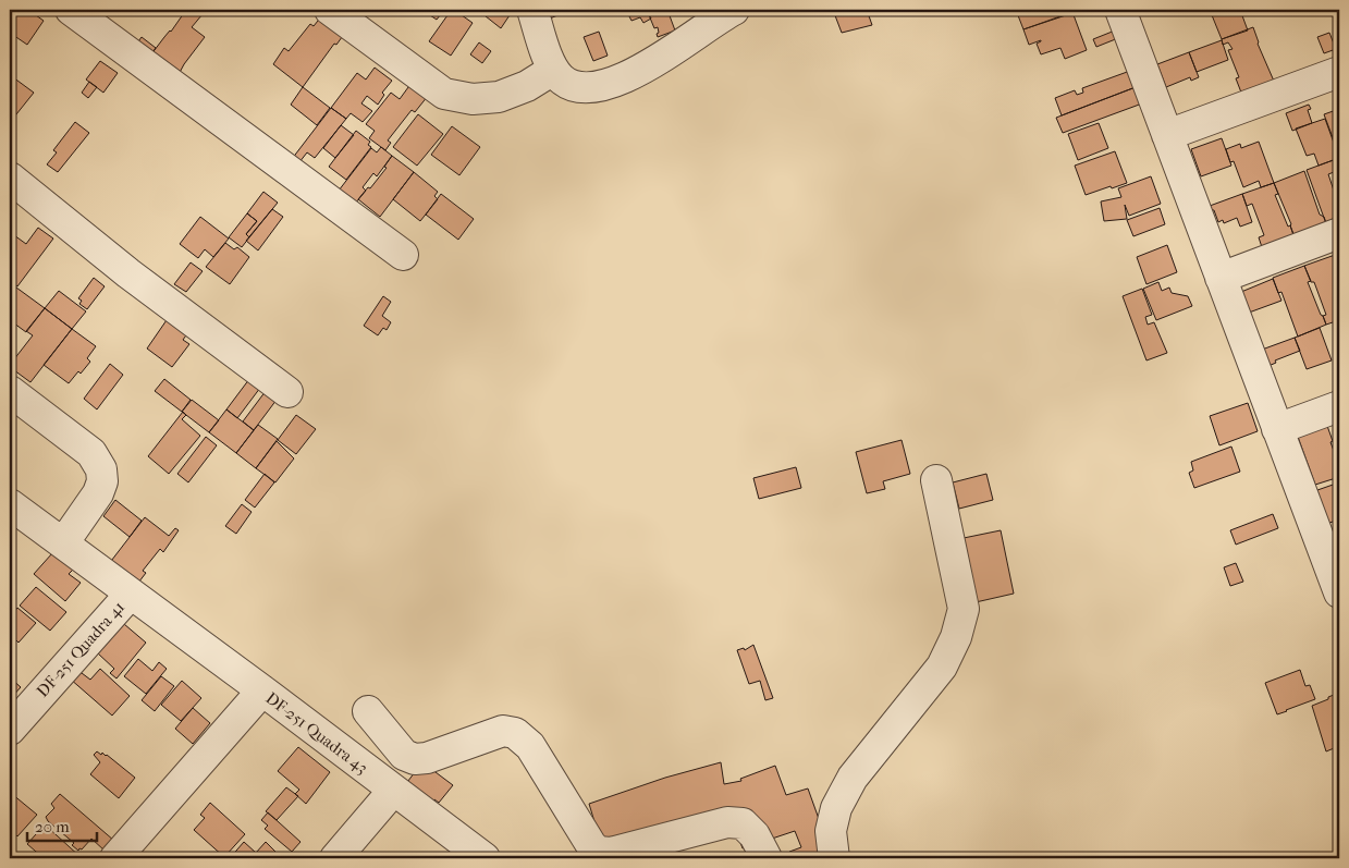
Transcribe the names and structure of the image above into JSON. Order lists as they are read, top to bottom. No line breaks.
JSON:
{"streets":{"street":["DF-251 Quadra 41","DF-251 Quadra 43"]},"crossings":[["DF-251 Quadra 41","DF-251 Quadra 43"]],"scale_bar":"20 m"}
